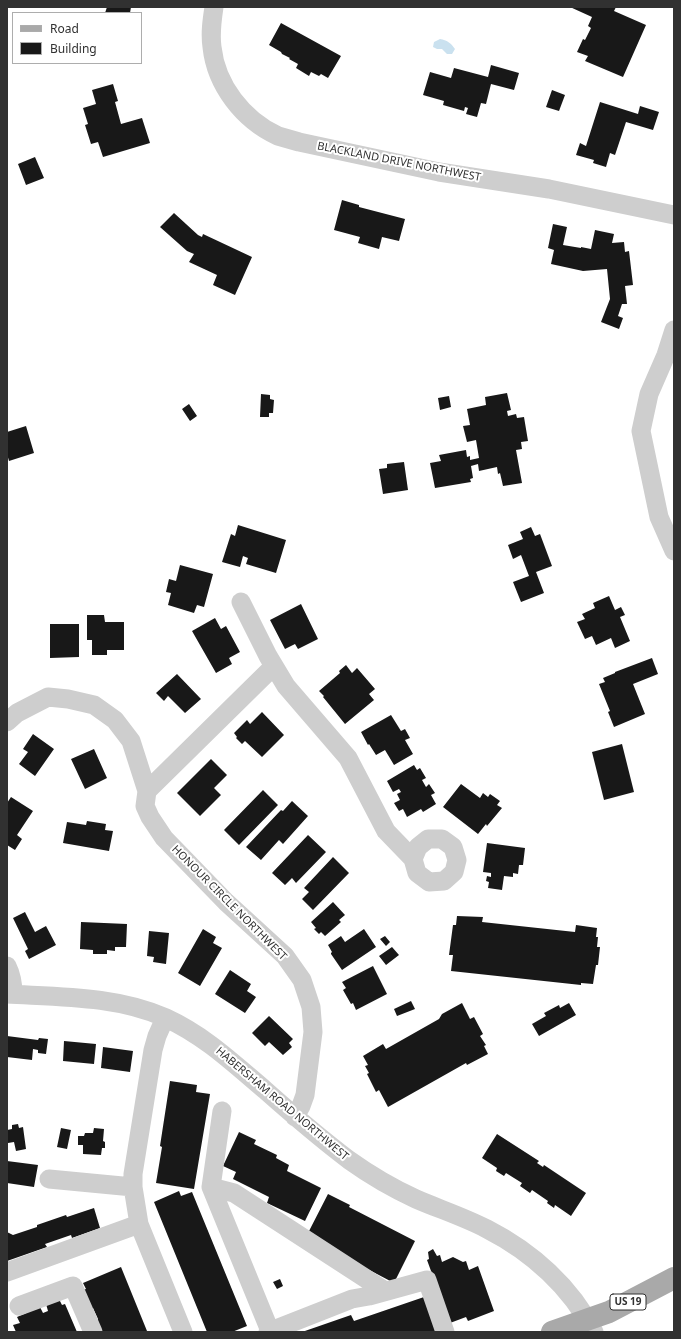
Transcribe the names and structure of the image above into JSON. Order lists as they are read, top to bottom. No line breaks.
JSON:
{"streets":{"main road":["US 19"],"street":["BLACKLAND DRIVE NORTHWEST","HONOUR CIRCLE NORTHWEST","HABERSHAM ROAD NORTHWEST"]},"crossings":[["HONOUR CIRCLE NORTHWEST","HABERSHAM ROAD NORTHWEST"],["HABERSHAM ROAD NORTHWEST","US 19"]],"legend":["Road","Building"]}
